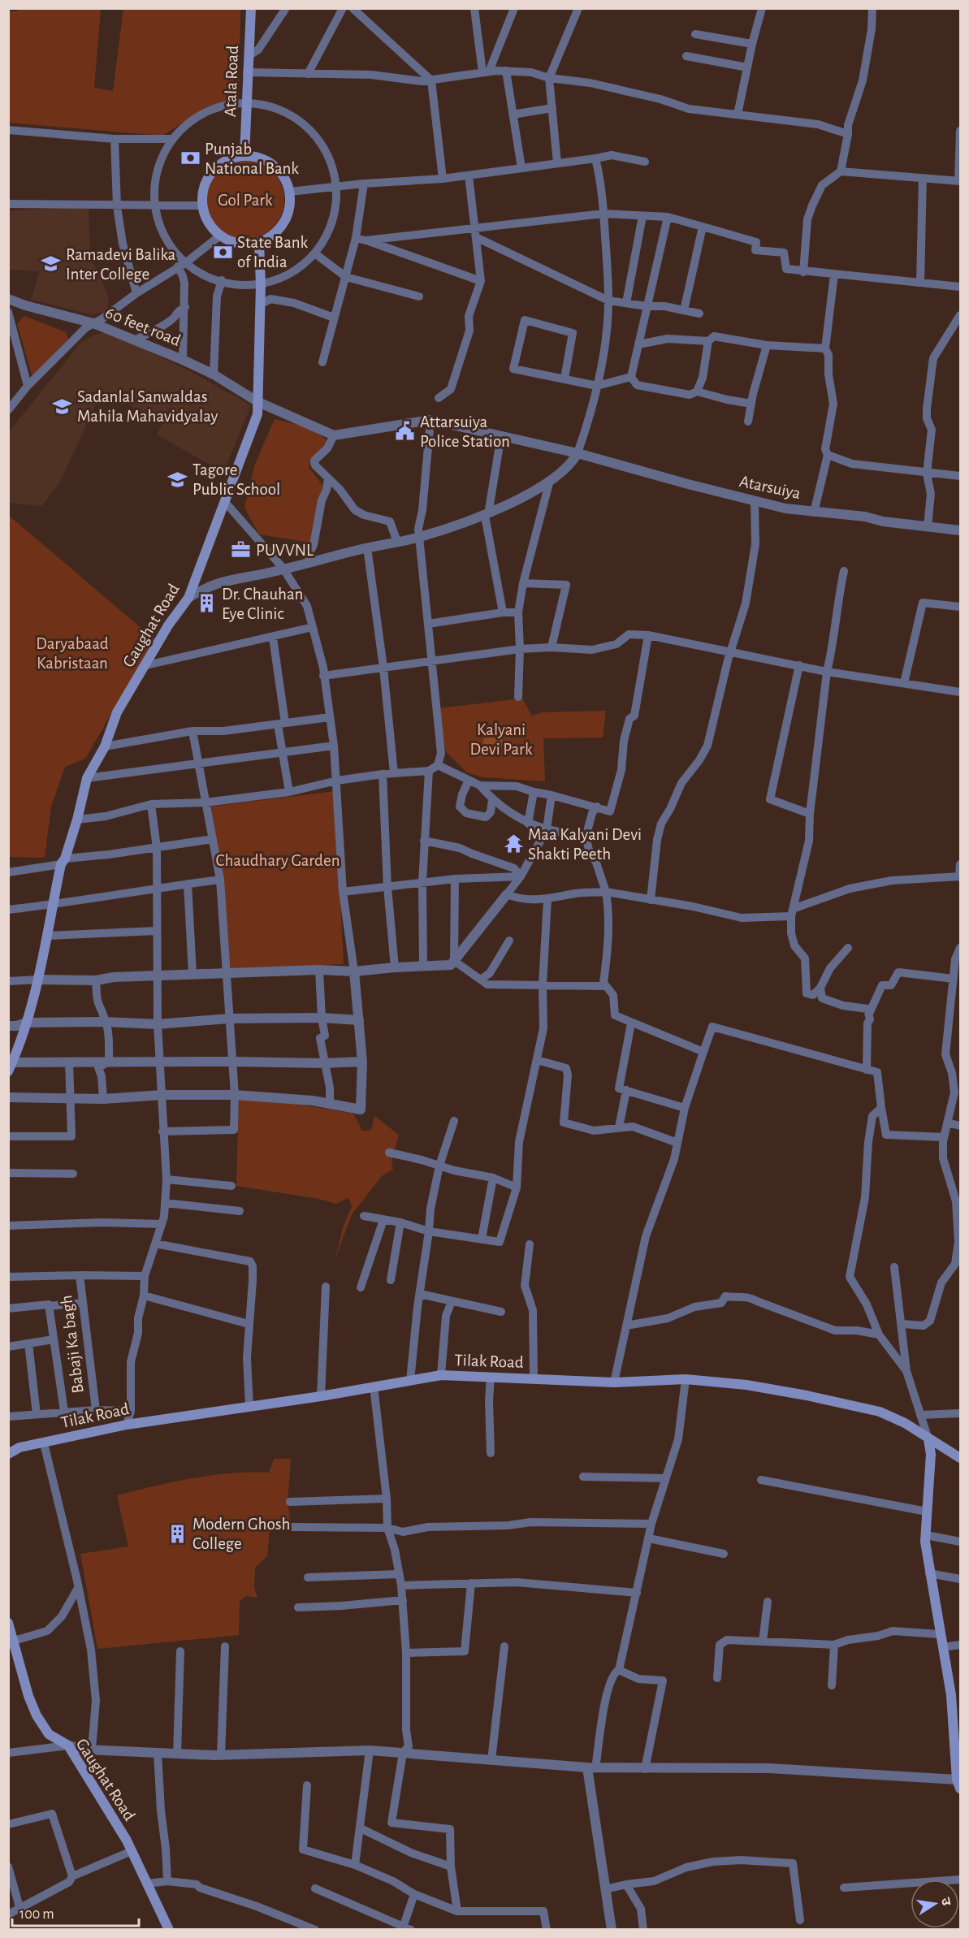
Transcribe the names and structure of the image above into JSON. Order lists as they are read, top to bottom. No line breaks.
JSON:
{"streets":{"main road":["Atala Road","Gaughat Road","Tilak Road"],"street":["60 feet road","Atarsuiya","Babaji Ka bagh"]},"crossings":[["Atala Road","Gaughat Road"],["60 feet road","Gaughat Road"]],"parks":["Gol Park","Daryabaad Kabristaan","Kalyani Devi Park","Chaudhary Garden"],"places":{"bank":["Punjab National Bank","State Bank of India"],"school or university":["Ramadevi Balika Inter College","Sadanlal Sanwaldas Mahila Mahavidyalay","Tagore Public School"],"public building":["Attarsuiya Police Station"],"office":["PUVVNL"],"building":["Dr. Chauhan Eye Clinic","Modern Ghosh College"],"temple":["Maa Kalyani Devi Shakti Peeth"]},"scale_bar":"100 m","north":"right"}
